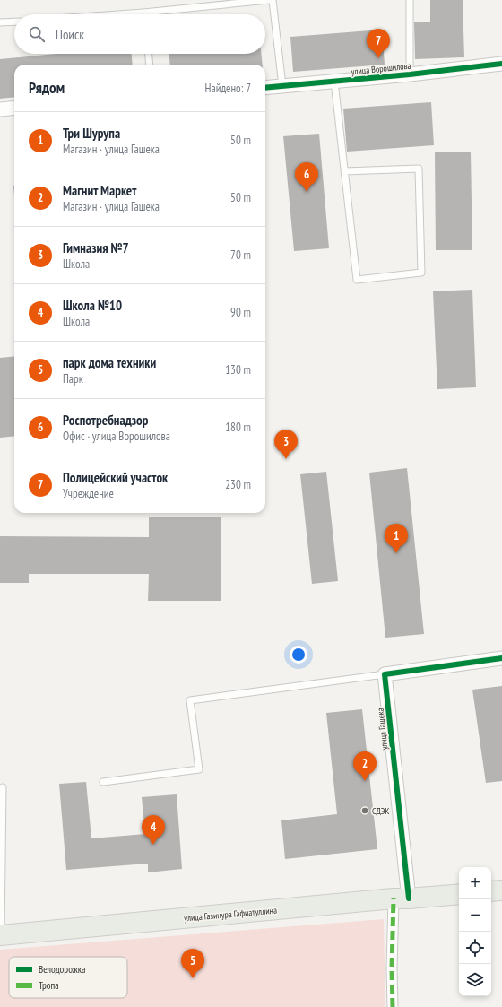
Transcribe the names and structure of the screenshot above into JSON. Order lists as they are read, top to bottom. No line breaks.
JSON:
{"streets":{"main road":["улица Газинура Гафиатуллина"],"street":["улица Ворошилова","улица Гашека"]},"crossings":[["улица Гашека","улица Газинура Гафиатуллина"]],"places":["СДЭК"],"legend":["Велодорожка","Тропа"],"page":{"search":"Поиск","pins":["7","6","3","1","2","4","5"],"heading":["Рядом","Найдено: 7"],"list":[{"mark":"1","name":"Три Шурупа","note":"Магазин · улица Гашека","value":"50 m"},{"mark":"2","name":"Магнит Маркет","note":"Магазин · улица Гашека","value":"50 m"},{"mark":"3","name":"Гимназия №7","note":"Школа","value":"70 m"},{"mark":"4","name":"Школа №10","note":"Школа","value":"90 m"},{"mark":"5","name":"парк дома техники","note":"Парк","value":"130 m"},{"mark":"6","name":"Роспотребнадзор","note":"Офис · улица Ворошилова","value":"180 m"},{"mark":"7","name":"Полицейский участок","note":"Учреждение","value":"230 m"}],"map_buttons":["+","−"]}}
